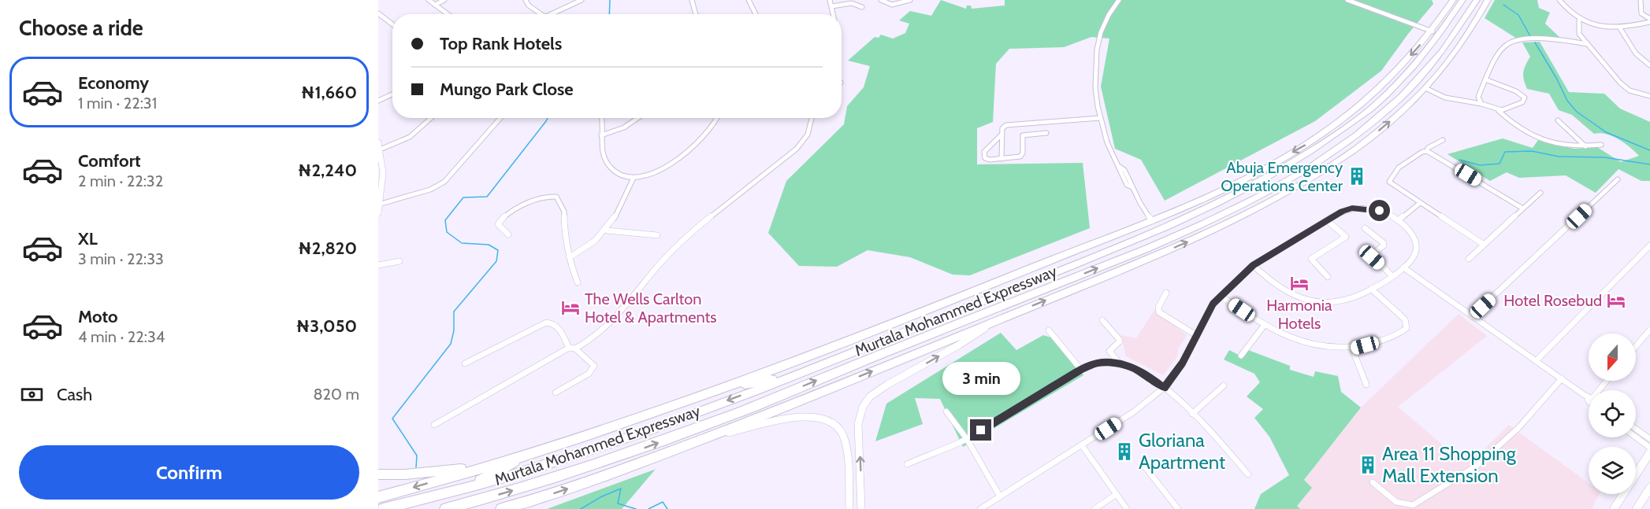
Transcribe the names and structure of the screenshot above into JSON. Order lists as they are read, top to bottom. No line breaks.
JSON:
{"streets":{"highway":["Murtala Mohammed Expressway"]},"places":{"building":["Abuja Emergency Operations Center","Gloriana Apartment","Area 11 Shopping Mall Extension"],"hotel":["Harmonia Hotels","Hotel Rosebud","The Wells Carlton Hotel & Apartments"]},"north":"bottom","page":{"heading":"Choose a ride","banner":["Top Rank Hotels","Mungo Park Close"],"list":[{"name":"Economy","note":"1 min · 22:31","value":"₦1,660"},{"name":"Comfort","note":"2 min · 22:32","value":"₦2,240"},{"name":"XL","note":"3 min · 22:33","value":"₦2,820"},{"name":"Moto","note":"4 min · 22:34","value":"₦3,050"}],"bubble":"3 min","pay":["Cash","820 m"],"buttons":"Confirm"}}
